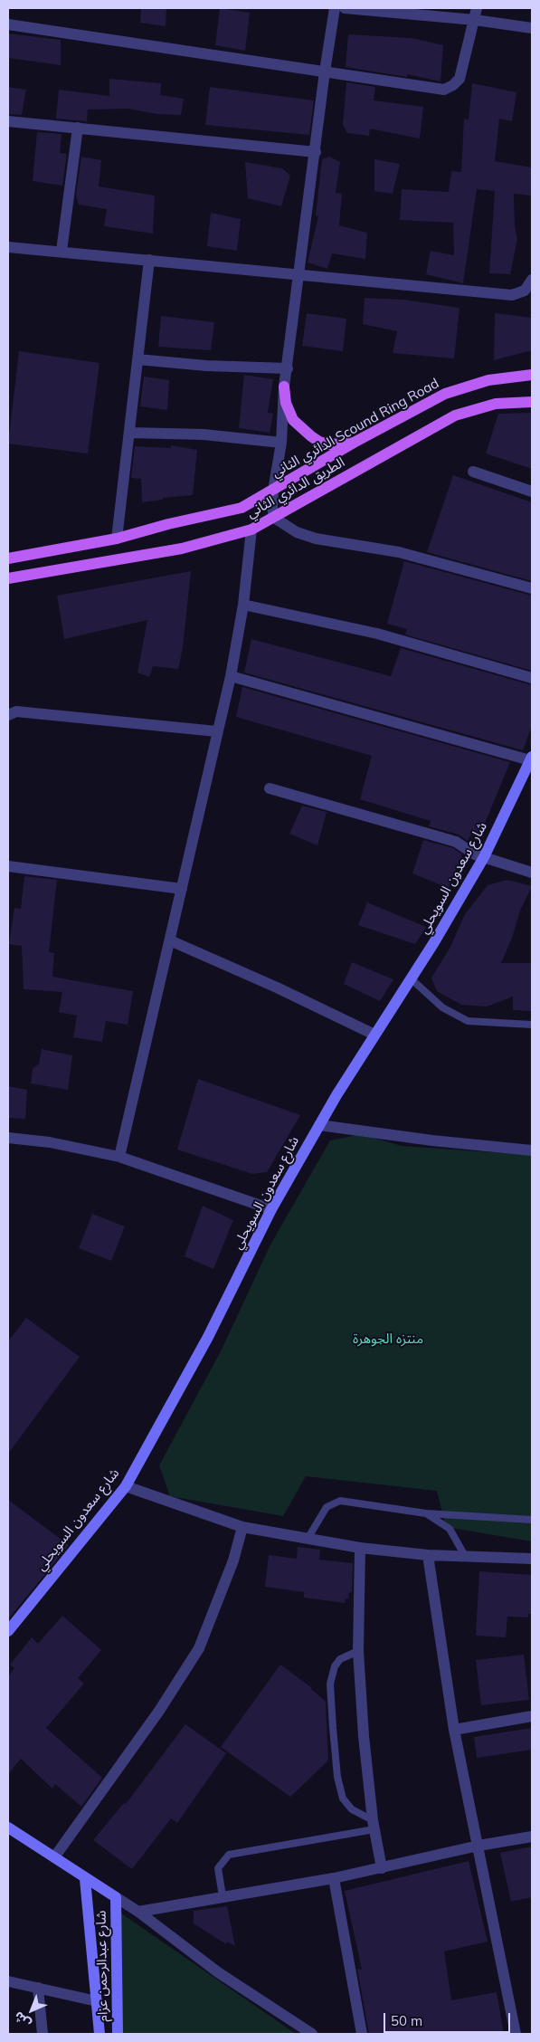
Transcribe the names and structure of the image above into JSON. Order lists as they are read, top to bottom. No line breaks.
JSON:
{"streets":{"main road":["الدائري الثاني Scound Ring Road","الطريق الدائري الثاني","شارع سعدون السويحلي","شارع عبدالرحمن عزام"]},"crossings":[["الدائري الثاني Scound Ring Road","الطريق الدائري الثاني"]],"parks":["منتزه الجوهرة"],"scale_bar":"50 m","north":"bottom left"}
